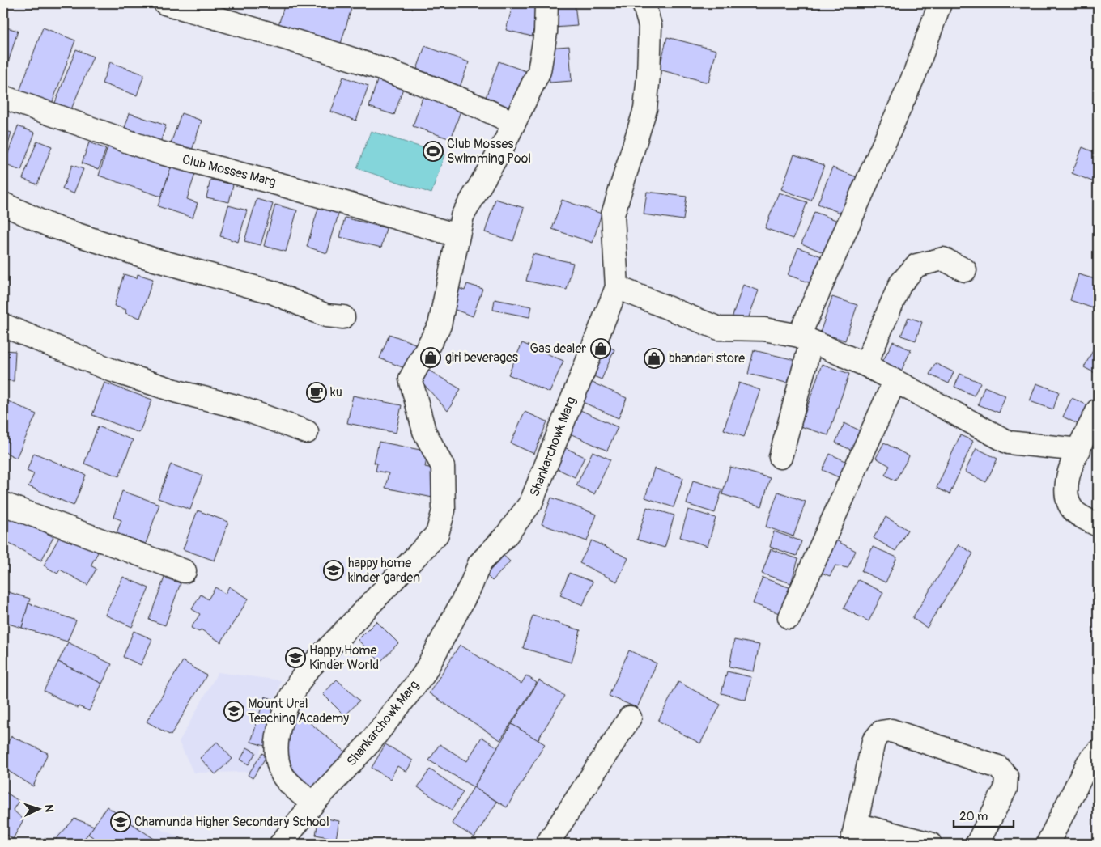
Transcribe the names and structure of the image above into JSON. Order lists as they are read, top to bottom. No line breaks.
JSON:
{"streets":{"street":["Club Mosses Marg","Shankarchowk Marg"]},"places":{"sports":["Club Mosses Swimming Pool"],"shop":["Gas dealer","giri beverages","bhandari store"],"cafe":["ku"],"school or university":["happy home kinder garden","Happy Home Kinder World","Mount Ural Teaching Academy","Chamunda Higher Secondary School"]},"scale_bar":"20 m","north":"right"}
